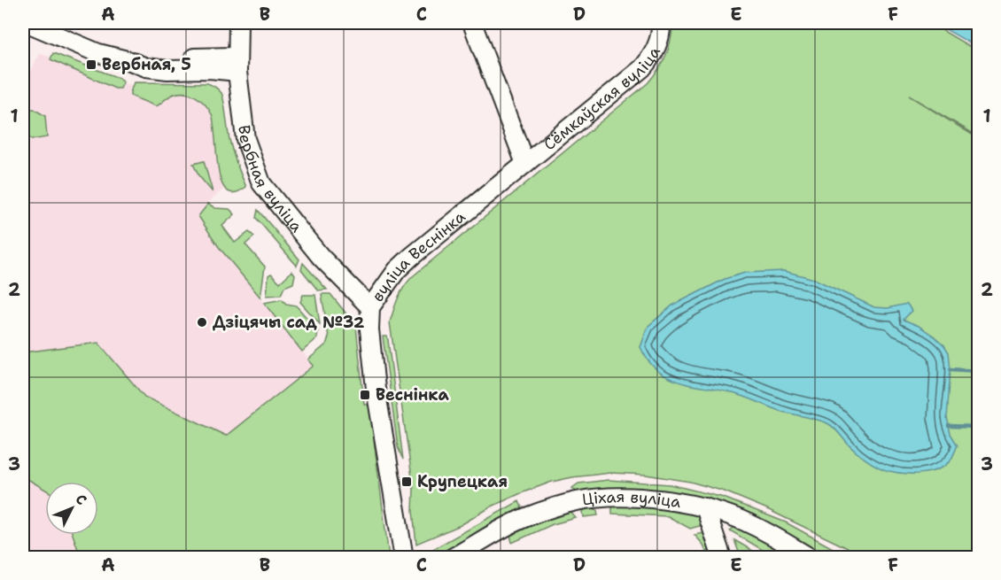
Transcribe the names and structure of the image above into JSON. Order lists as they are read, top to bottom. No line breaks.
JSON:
{"streets":{"street":["Сёмкаўская вуліца","Вербная вуліца","вуліца Веснінка","Ціхая вуліца"]},"crossings":[["Сёмкаўская вуліца","вуліца Веснінка"],["Вербная вуліца","вуліца Веснінка"]],"places":{"transit":["Вербная, 5","Веснінка","Крупецкая"],"other":["Дзіцячы сад №32"]},"north":"top right","grid":{"columns":["A","B","C","D","E","F"],"rows":["1","2","3"]}}
